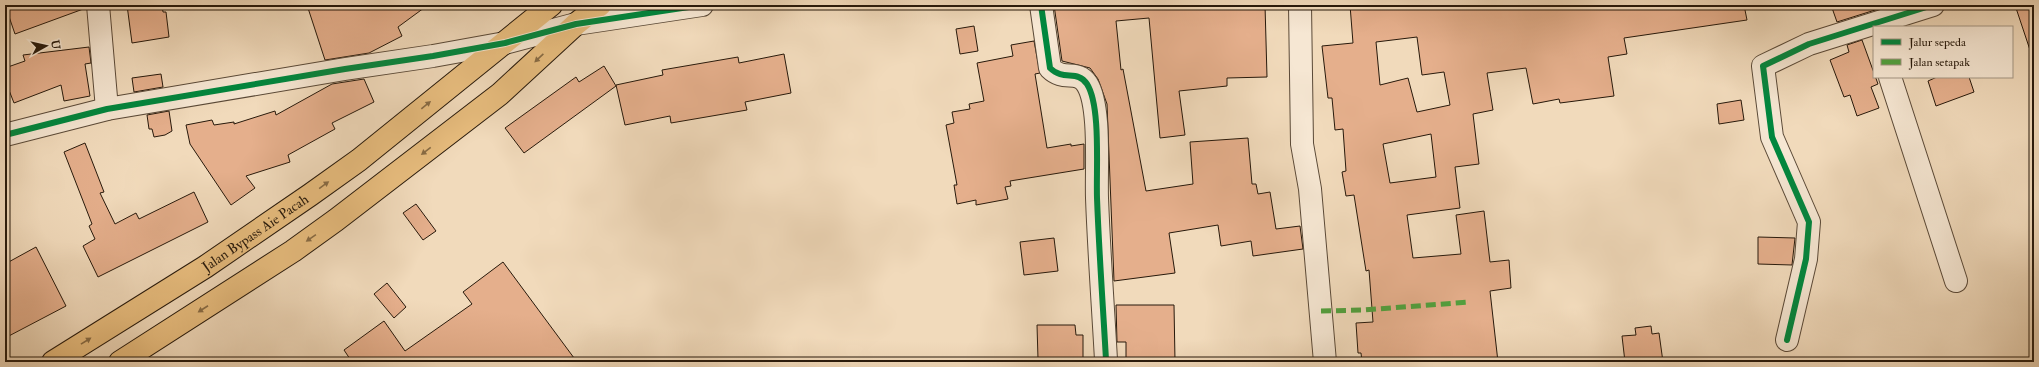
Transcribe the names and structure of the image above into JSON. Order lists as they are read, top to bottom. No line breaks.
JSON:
{"streets":{"highway":["Jalan Bypass Aie Pacah"]},"legend":["Jalur sepeda","Jalan setapak"],"north":"right"}
